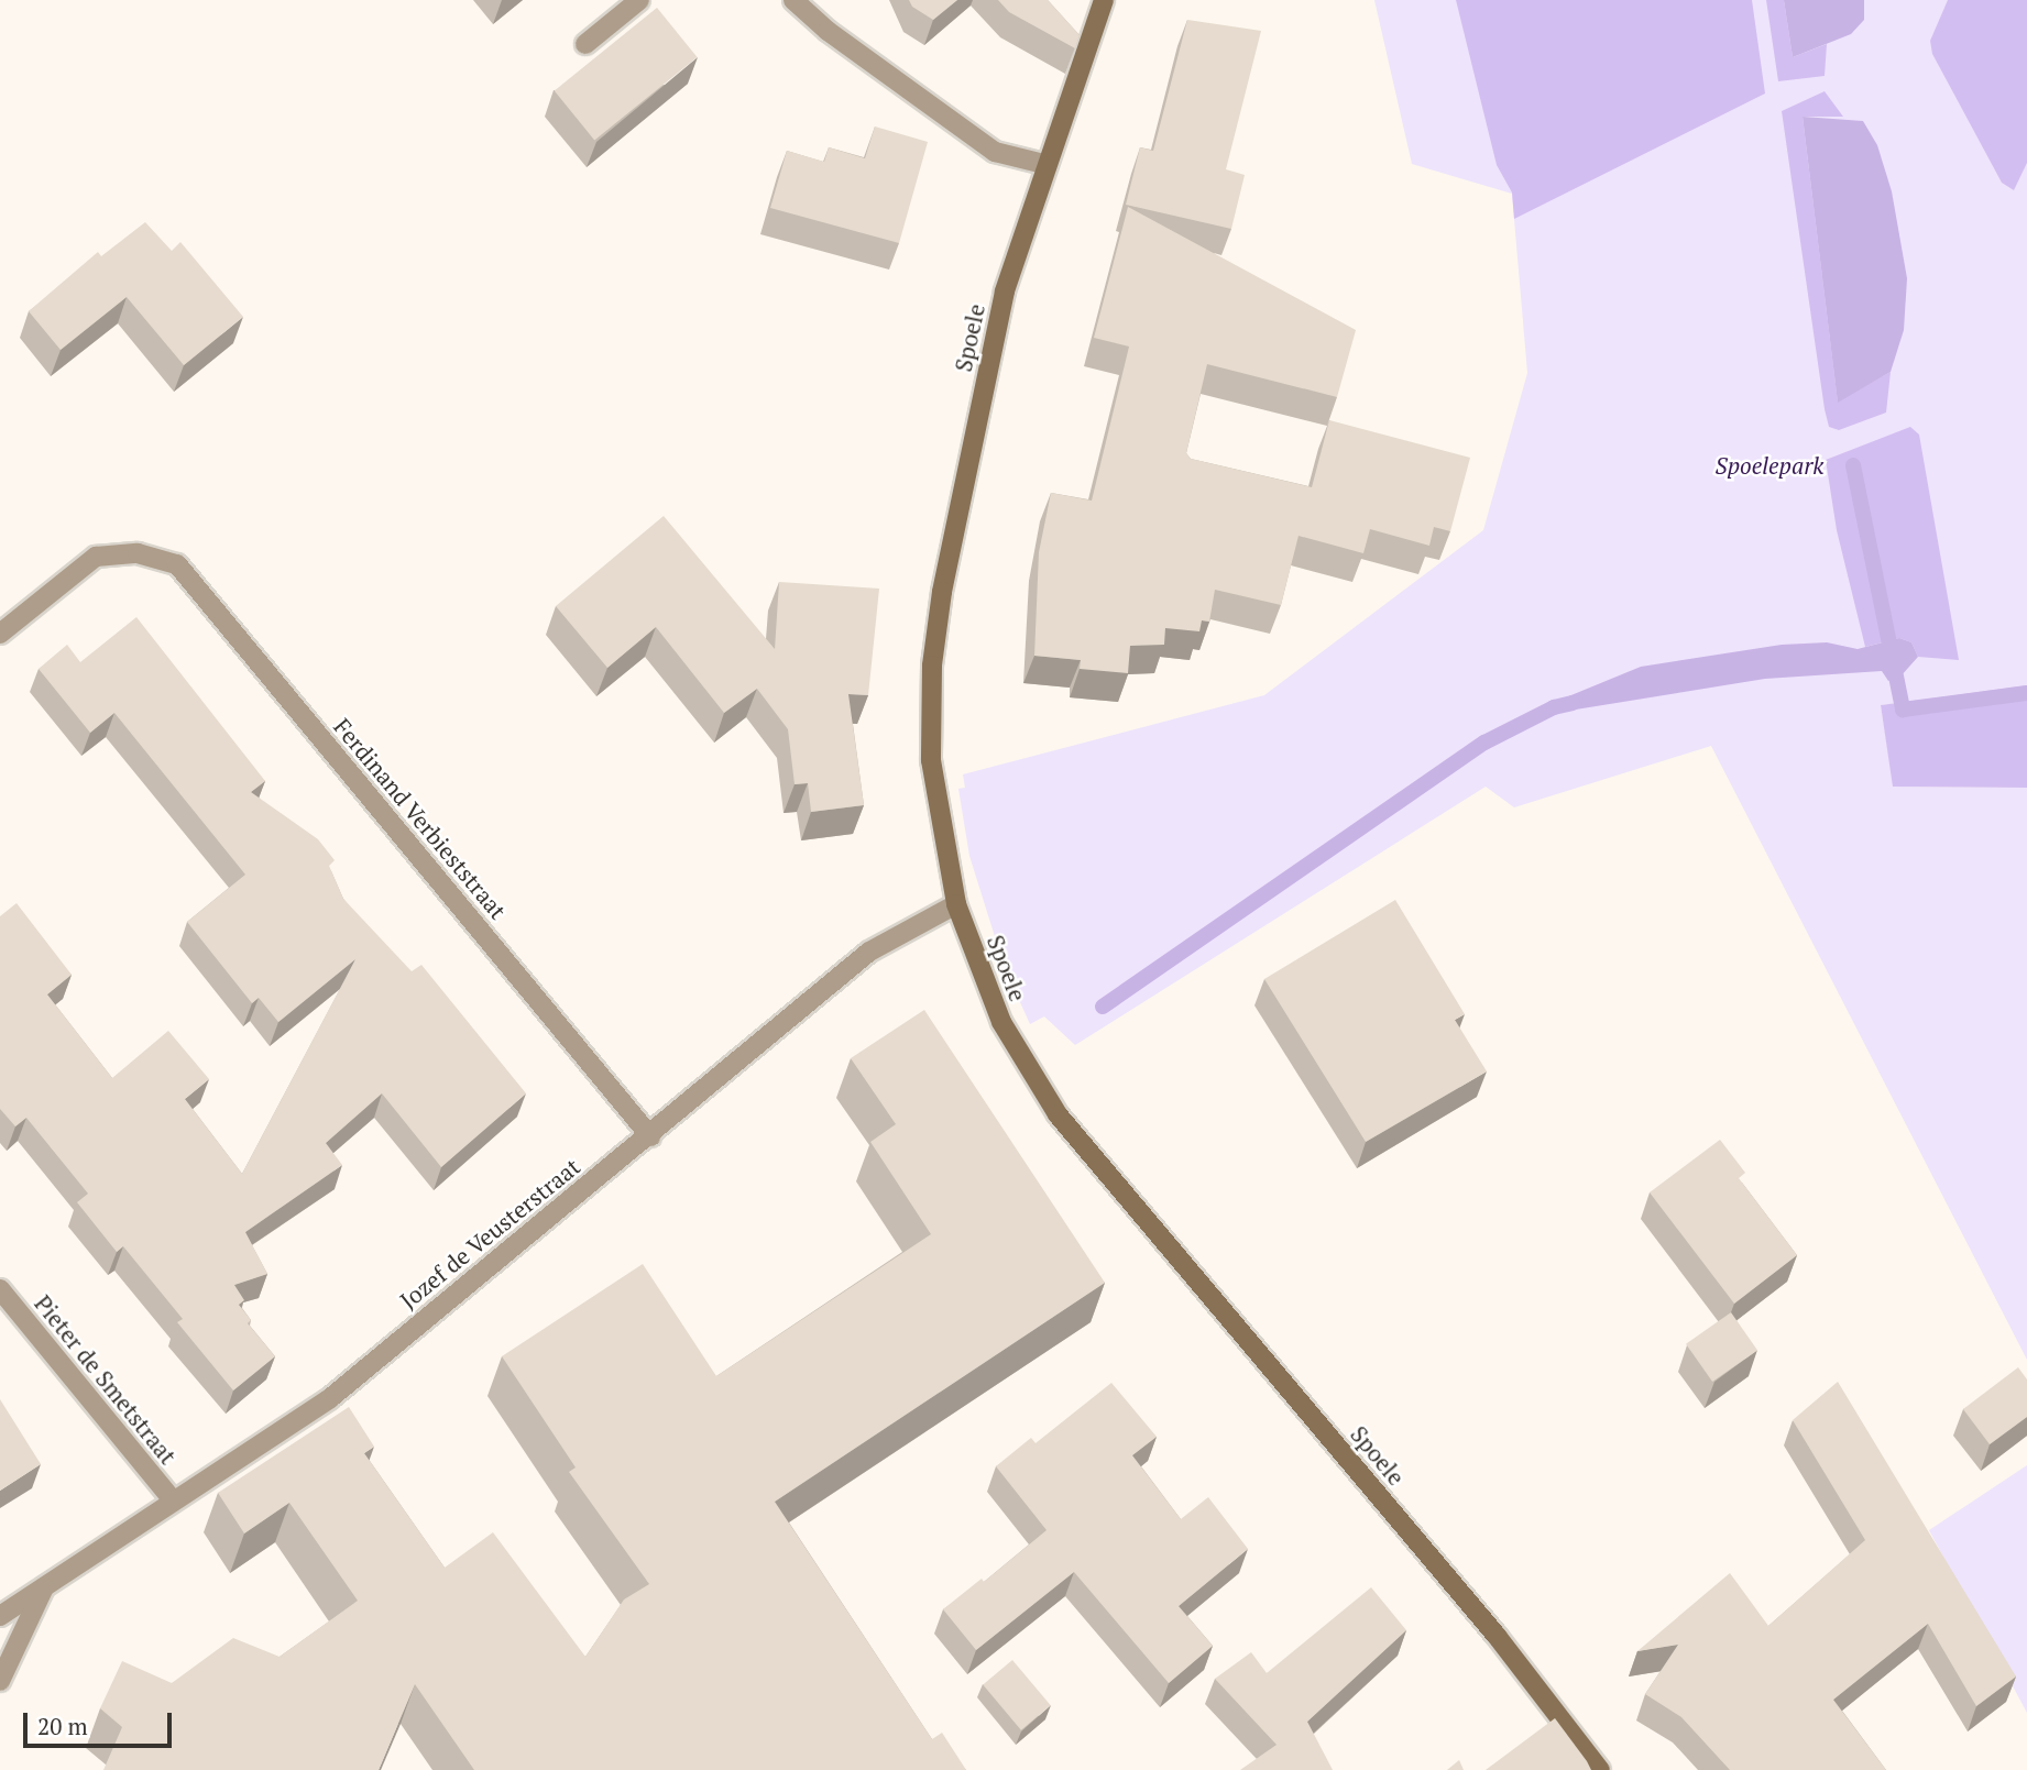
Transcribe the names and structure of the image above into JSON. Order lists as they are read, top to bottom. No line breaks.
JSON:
{"streets":{"street":["Spoele","Ferdinand Verbieststraat","Jozef de Veusterstraat","Pieter de Smetstraat"]},"crossings":[["Spoele","Jozef de Veusterstraat"],["Ferdinand Verbieststraat","Jozef de Veusterstraat"],["Jozef de Veusterstraat","Pieter de Smetstraat"]],"parks":["Spoelepark"],"scale_bar":"20 m"}
